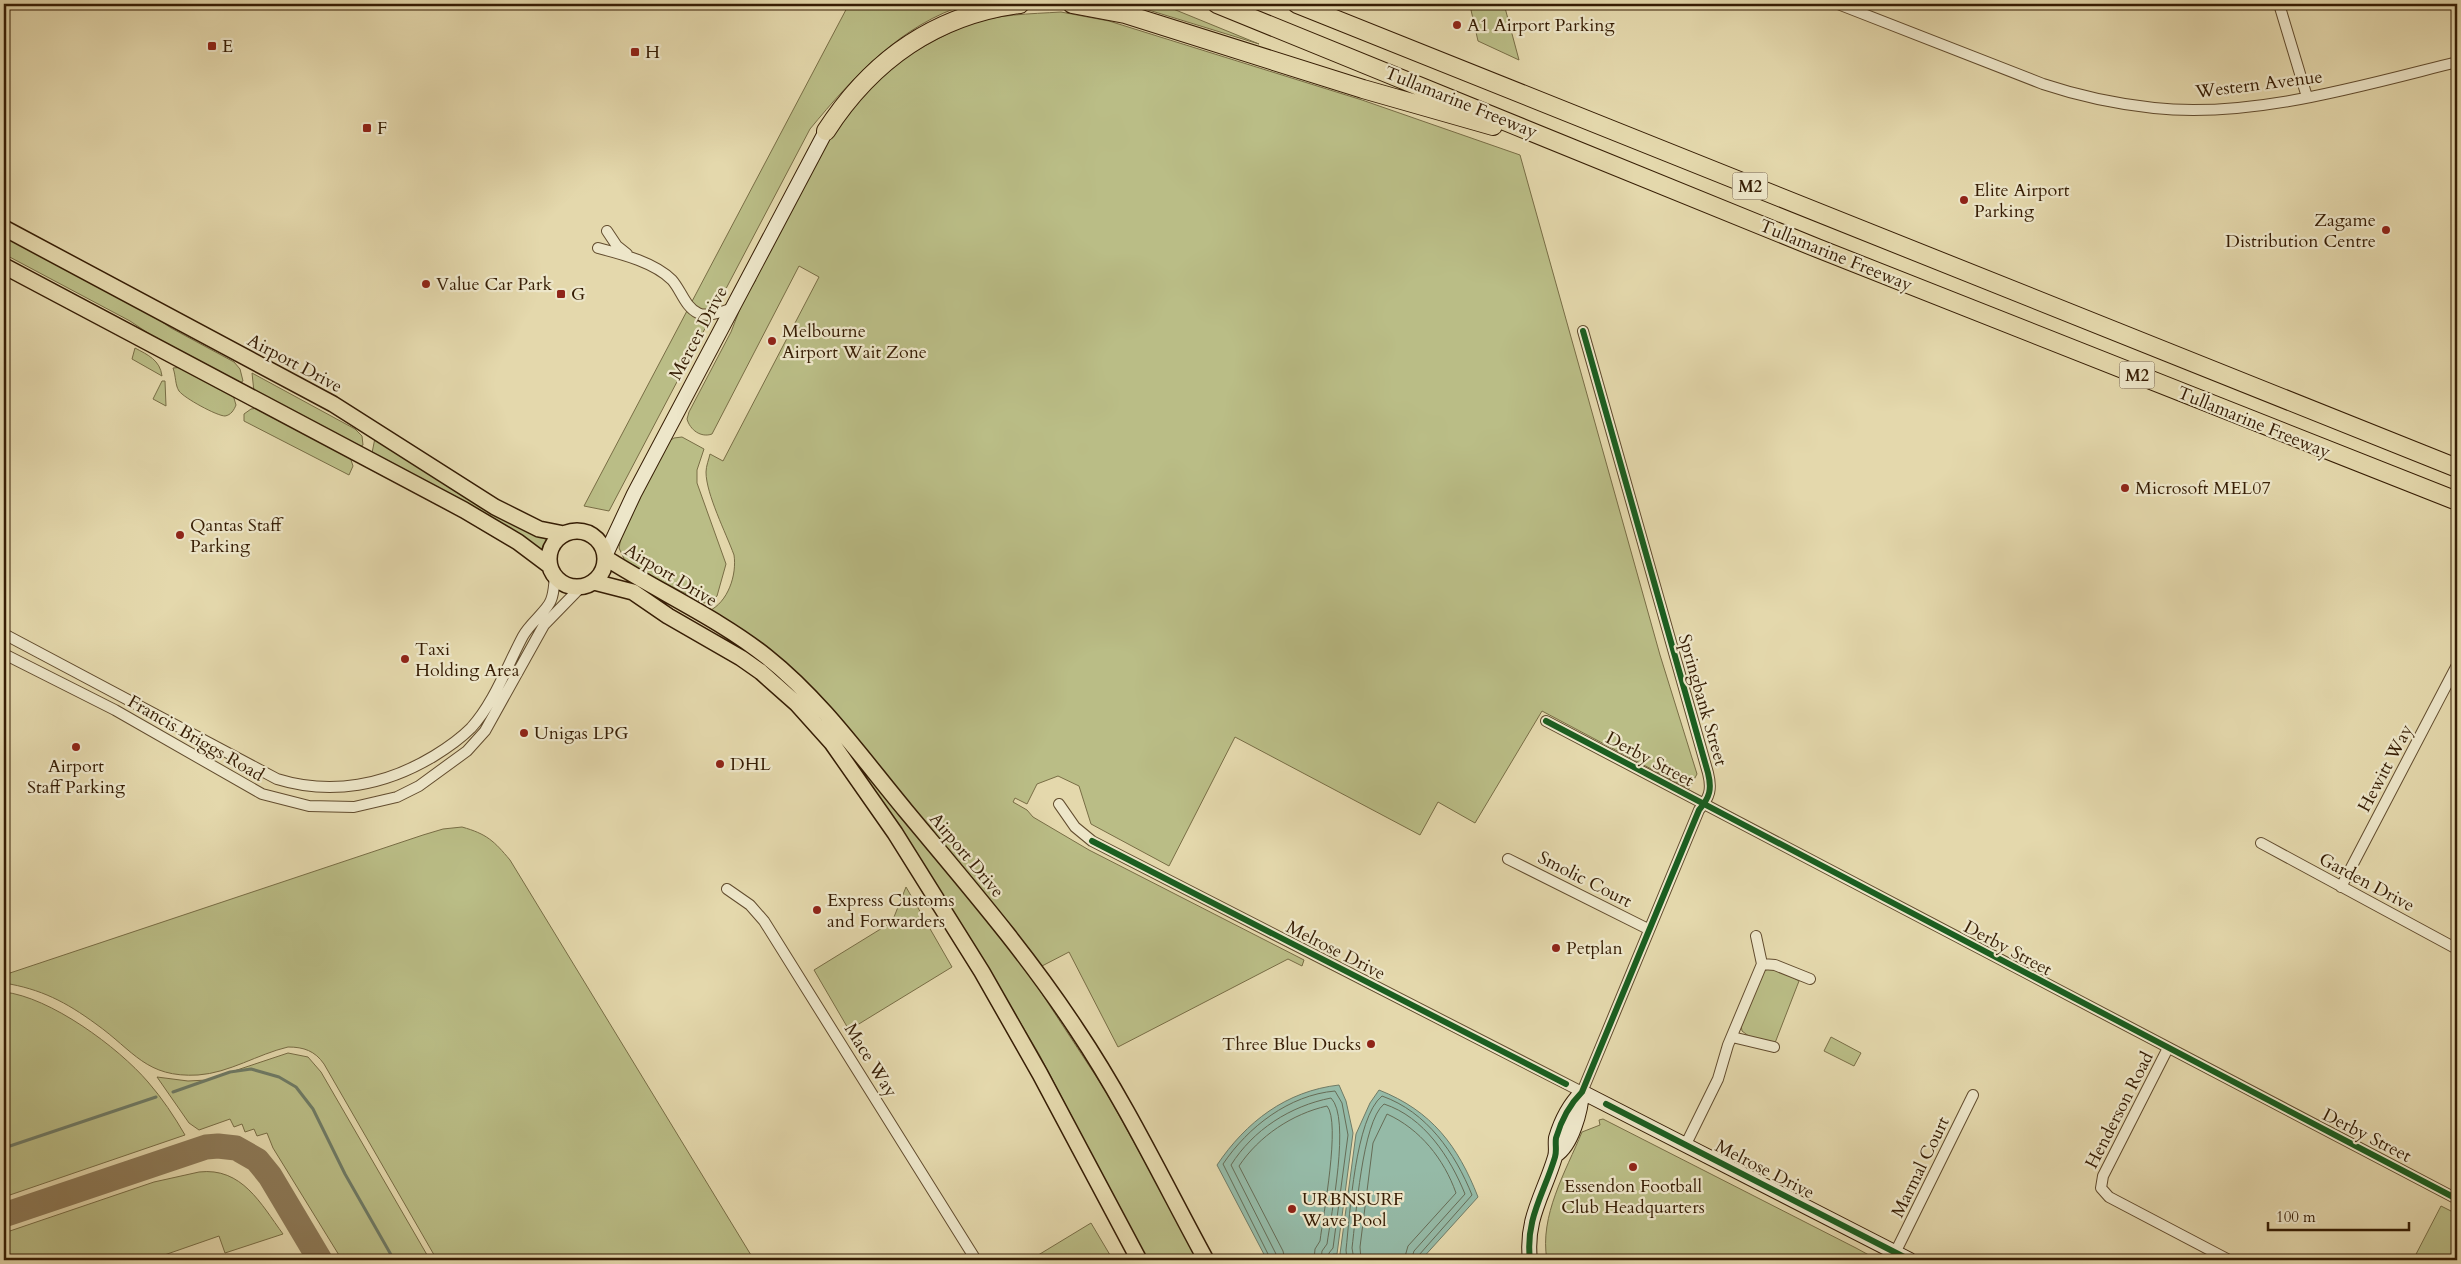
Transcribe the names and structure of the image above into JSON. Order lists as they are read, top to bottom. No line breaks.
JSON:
{"streets":{"highway":["Tullamarine Freeway","M2"],"main road":["Airport Drive"],"street":["Western Avenue","Mercer Drive","Springbank Street","Francis Briggs Road","Derby Street","Hewitt Way","Smolic Court","Garden Drive","Melrose Drive","Mace Way","Henderson Road","Marmal Court"]},"crossings":[["Mercer Drive","Airport Drive"],["Mercer Drive","Francis Briggs Road"],["Airport Drive","Francis Briggs Road"],["Springbank Street","Derby Street"],["Springbank Street","Smolic Court"],["Springbank Street","Melrose Drive"],["Derby Street","Henderson Road"],["Hewitt Way","Garden Drive"],["Melrose Drive","Marmal Court"]],"places":{"other":["A1 Airport Parking","Elite Airport Parking","Zagame Distribution Centre","Value Car Park","Melbourne Airport Wait Zone","Microsoft MEL07","Qantas Staff Parking","Taxi Holding Area","Unigas LPG","Airport Staff Parking","DHL","Express Customs and Forwarders","Petplan","Three Blue Ducks","Essendon Football Club Headquarters","URBNSURF Wave Pool"],"transit":["E","H","F","G"]},"scale_bar":"100 m"}
